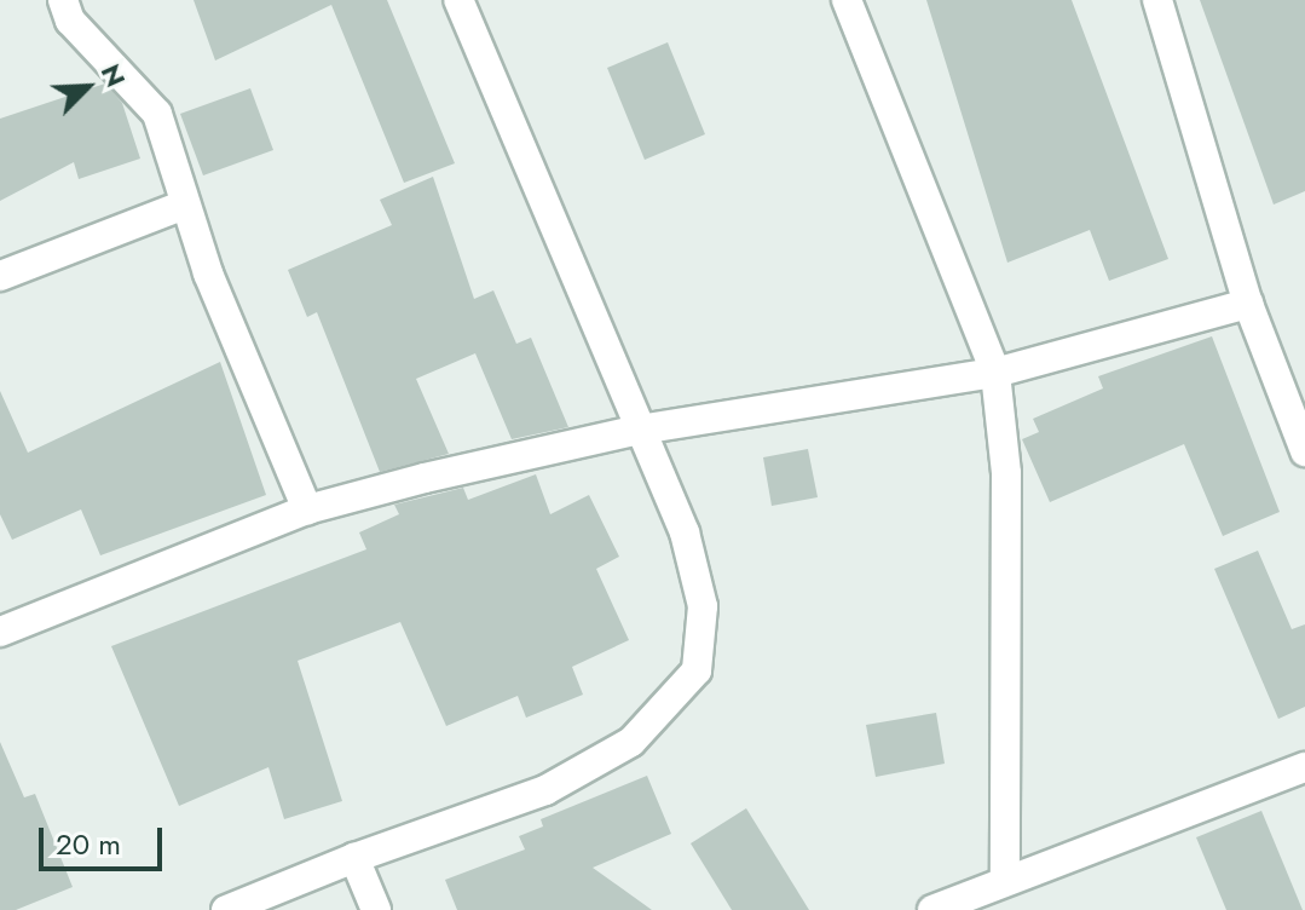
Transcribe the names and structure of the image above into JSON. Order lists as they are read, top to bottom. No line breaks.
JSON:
{"scale_bar":"20 m","north":"top right"}
